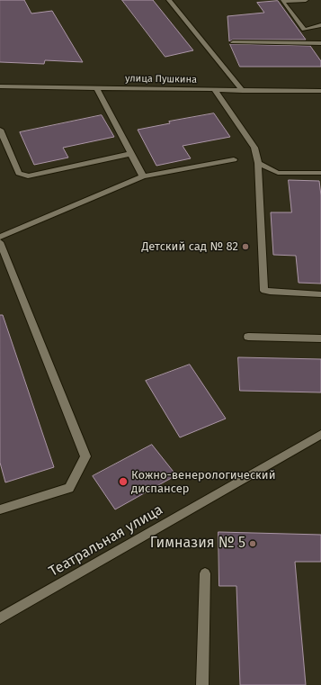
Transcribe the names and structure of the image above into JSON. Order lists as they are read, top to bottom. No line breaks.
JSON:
{"streets":{"street":["улица Пушкина","Театральная улица"]},"places":["Детский сад № 82","Кожно-венерологический диспансер","Гимназия № 5"]}
